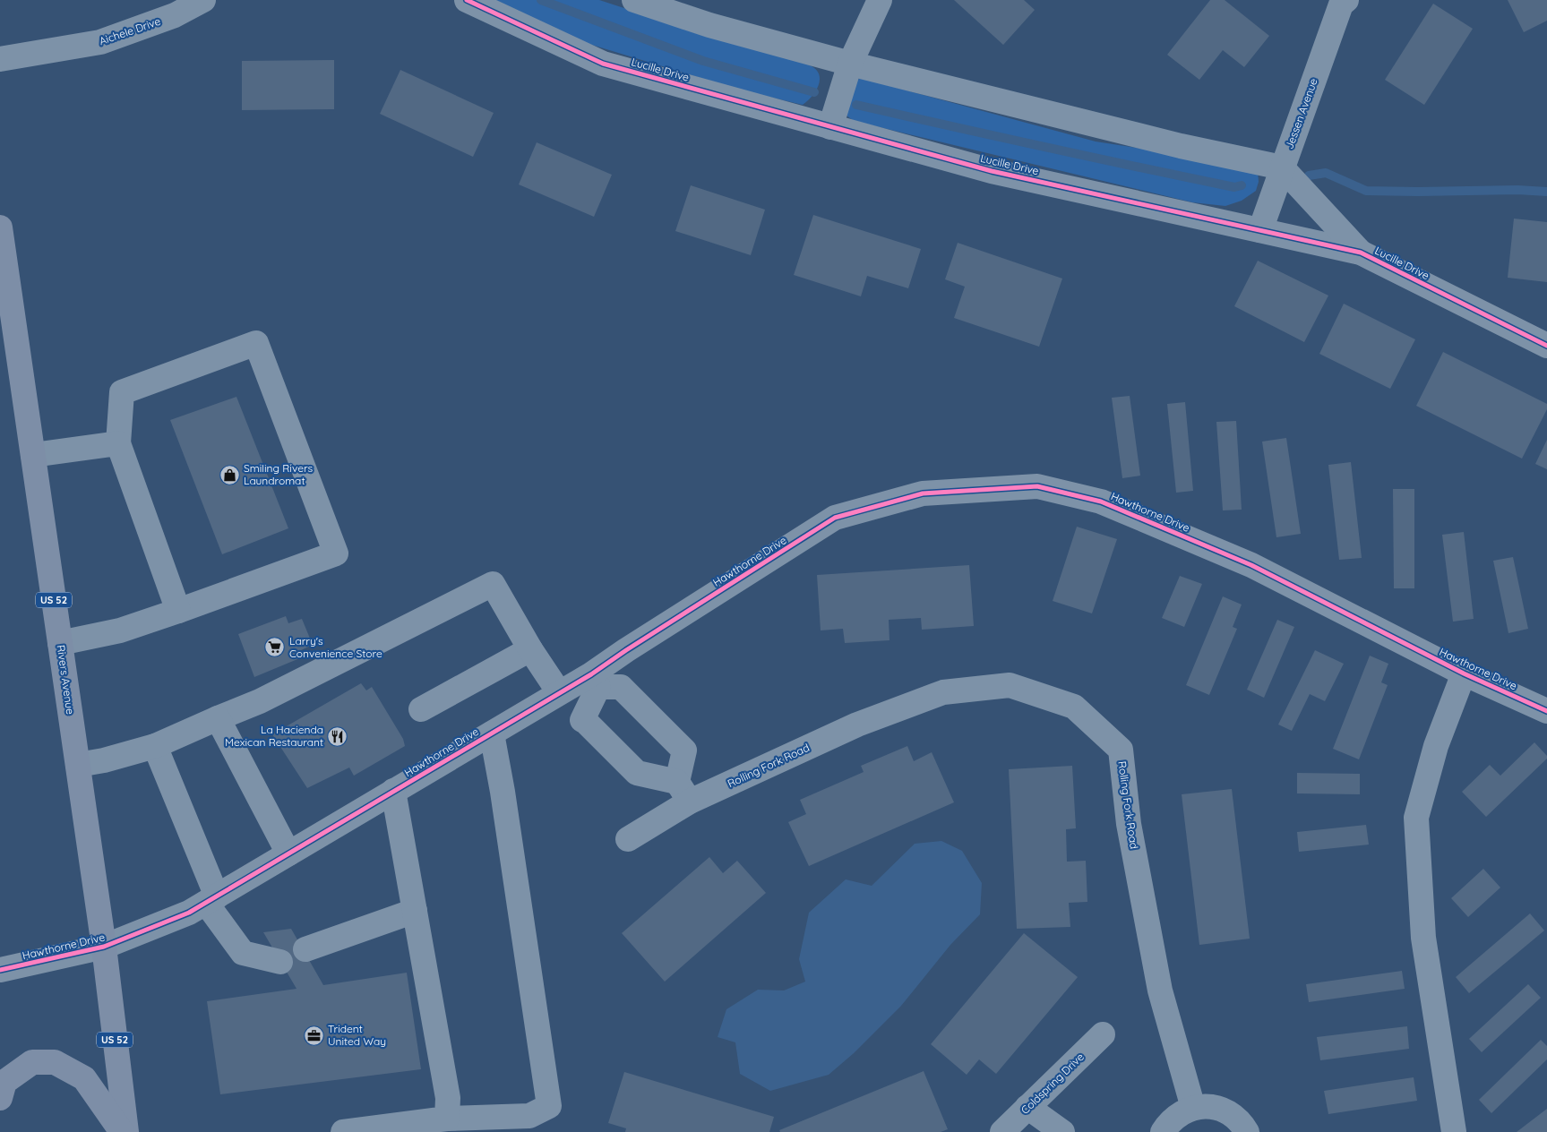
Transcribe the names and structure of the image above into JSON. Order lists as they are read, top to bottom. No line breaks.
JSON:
{"streets":{"main road":["US 52","Rivers Avenue"],"street":["Aichele Drive","Lucille Drive","Jessen Avenue","Hawthorne Drive","Rolling Fork Road","Coldspring Drive"]},"crossings":[["Lucille Drive","Jessen Avenue"],["Hawthorne Drive","Rivers Avenue"]],"places":{"shop":["Smiling Rivers Laundromat"],"supermarket":["Larry's Convenience Store"],"restaurant":["La Hacienda Mexican Restaurant"],"office":["Trident United Way"]}}
